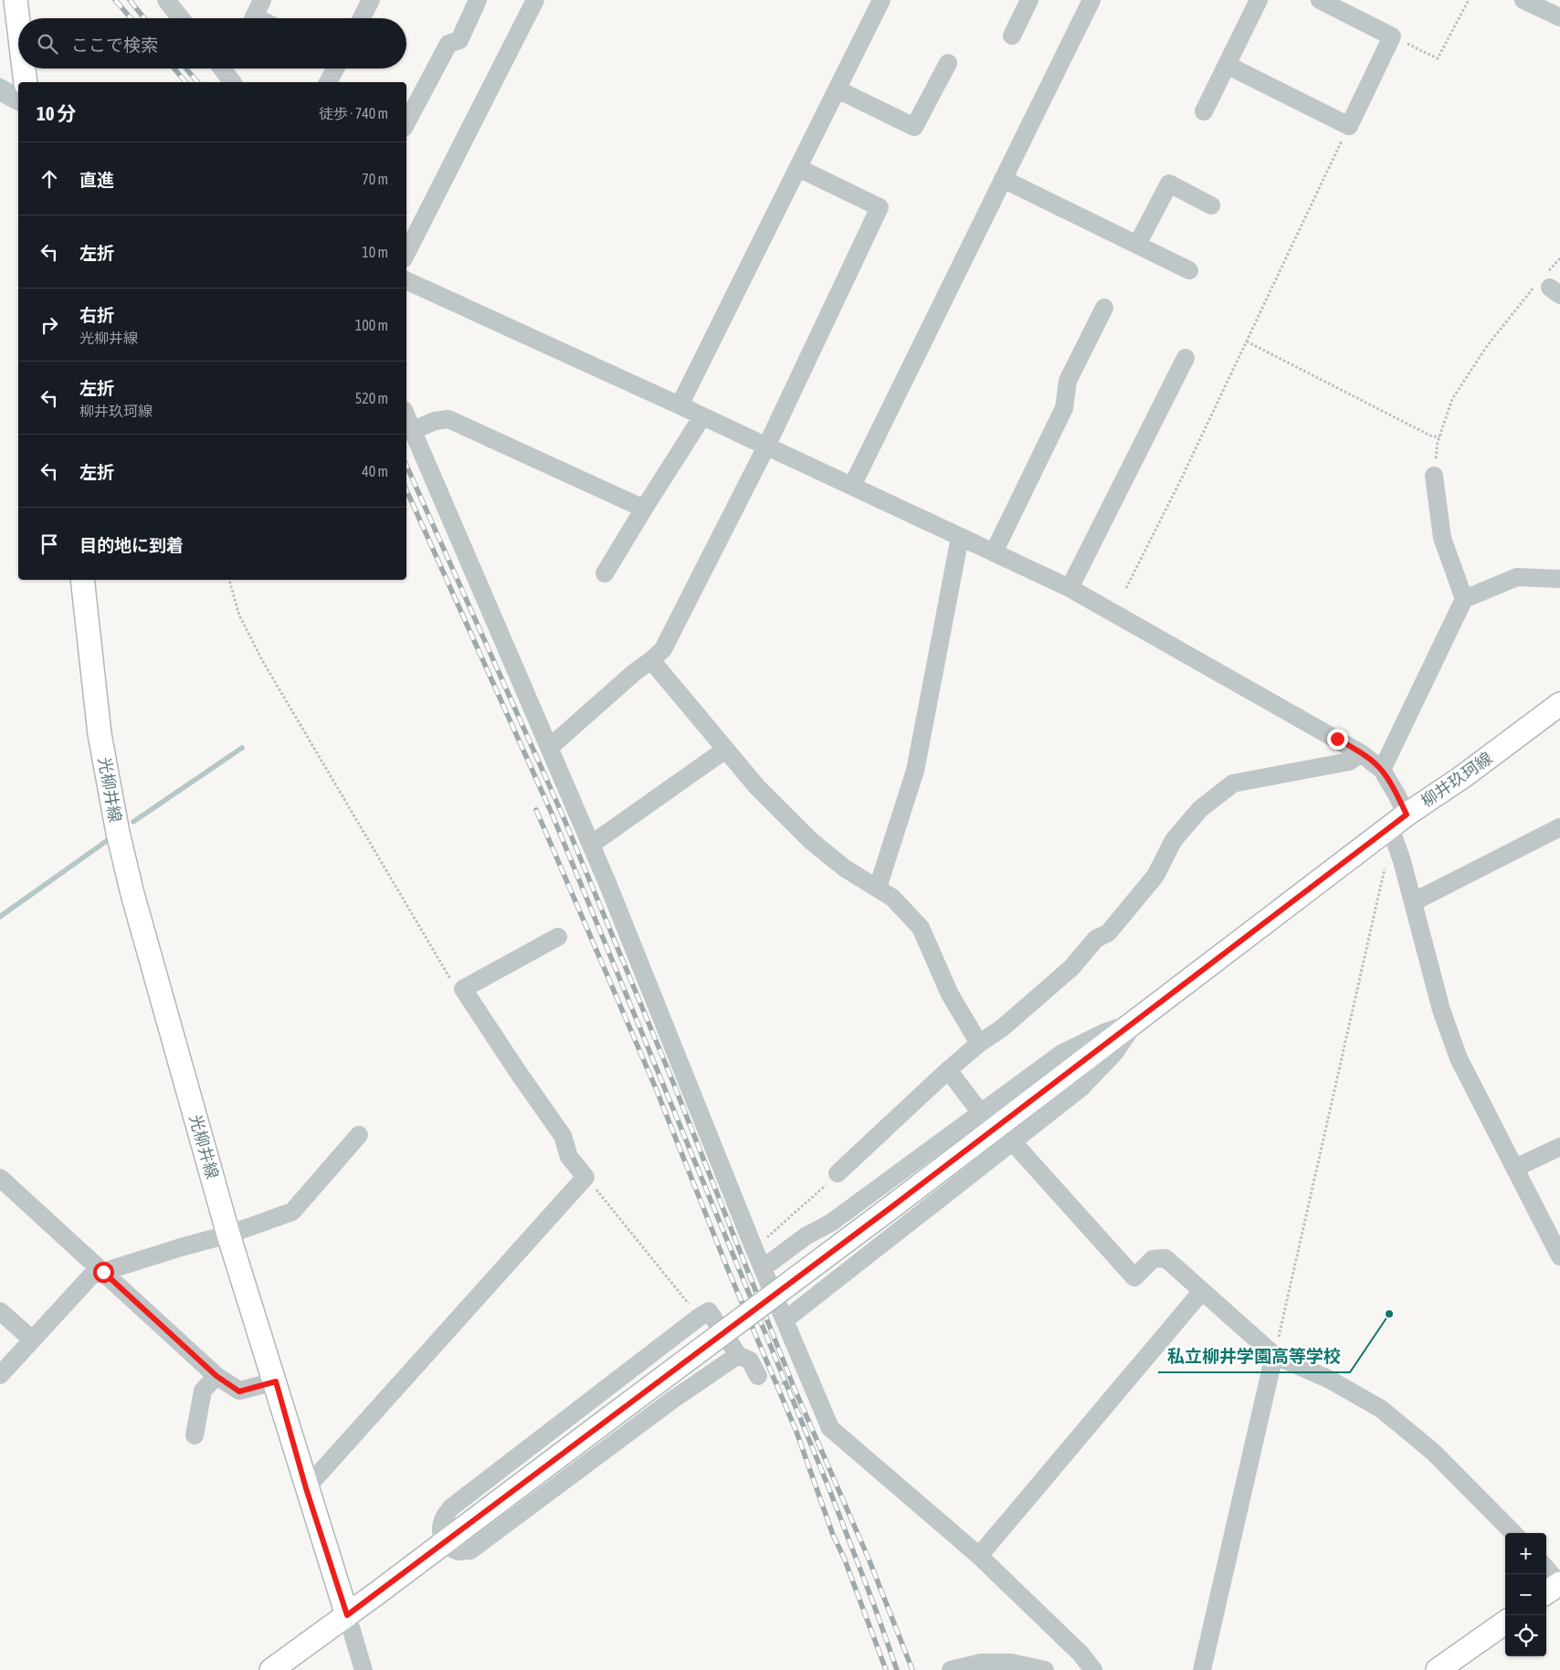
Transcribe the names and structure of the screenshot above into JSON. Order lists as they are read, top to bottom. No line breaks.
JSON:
{"streets":{"main road":["柳井玖珂線","光柳井線"]},"crossings":[["柳井玖珂線","光柳井線"]],"places":["私立柳井学園高等学校"],"page":{"search":"ここで検索","heading":["10 分","徒歩 · 740 m"],"list":[["直進","70 m"],["左折","10 m"],["右折","光柳井線","100 m"],["左折","柳井玖珂線","520 m"],["左折","40 m"],"目的地に到着"],"map_buttons":["+","−"]}}
